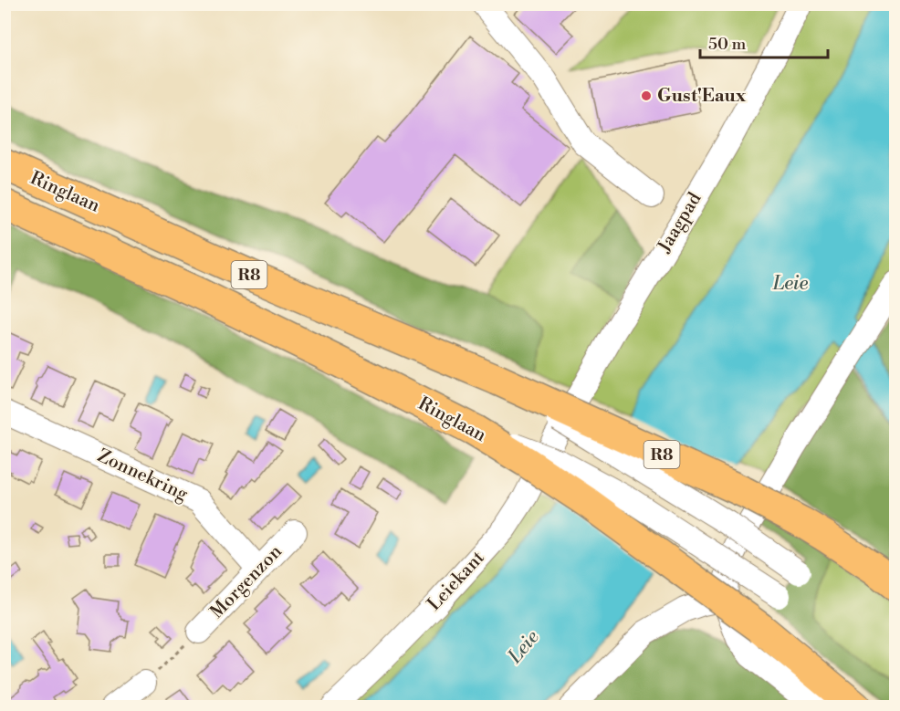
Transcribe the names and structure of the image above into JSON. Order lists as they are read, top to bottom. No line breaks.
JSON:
{"streets":{"highway":["Ringlaan","R8"],"street":["Jaagpad","Zonnekring","Leiekant","Morgenzon"]},"crossings":[["Jaagpad","Leiekant"],["Zonnekring","Morgenzon"]],"water":["Leie"],"places":["Gust'Eaux"],"scale_bar":"50 m"}
